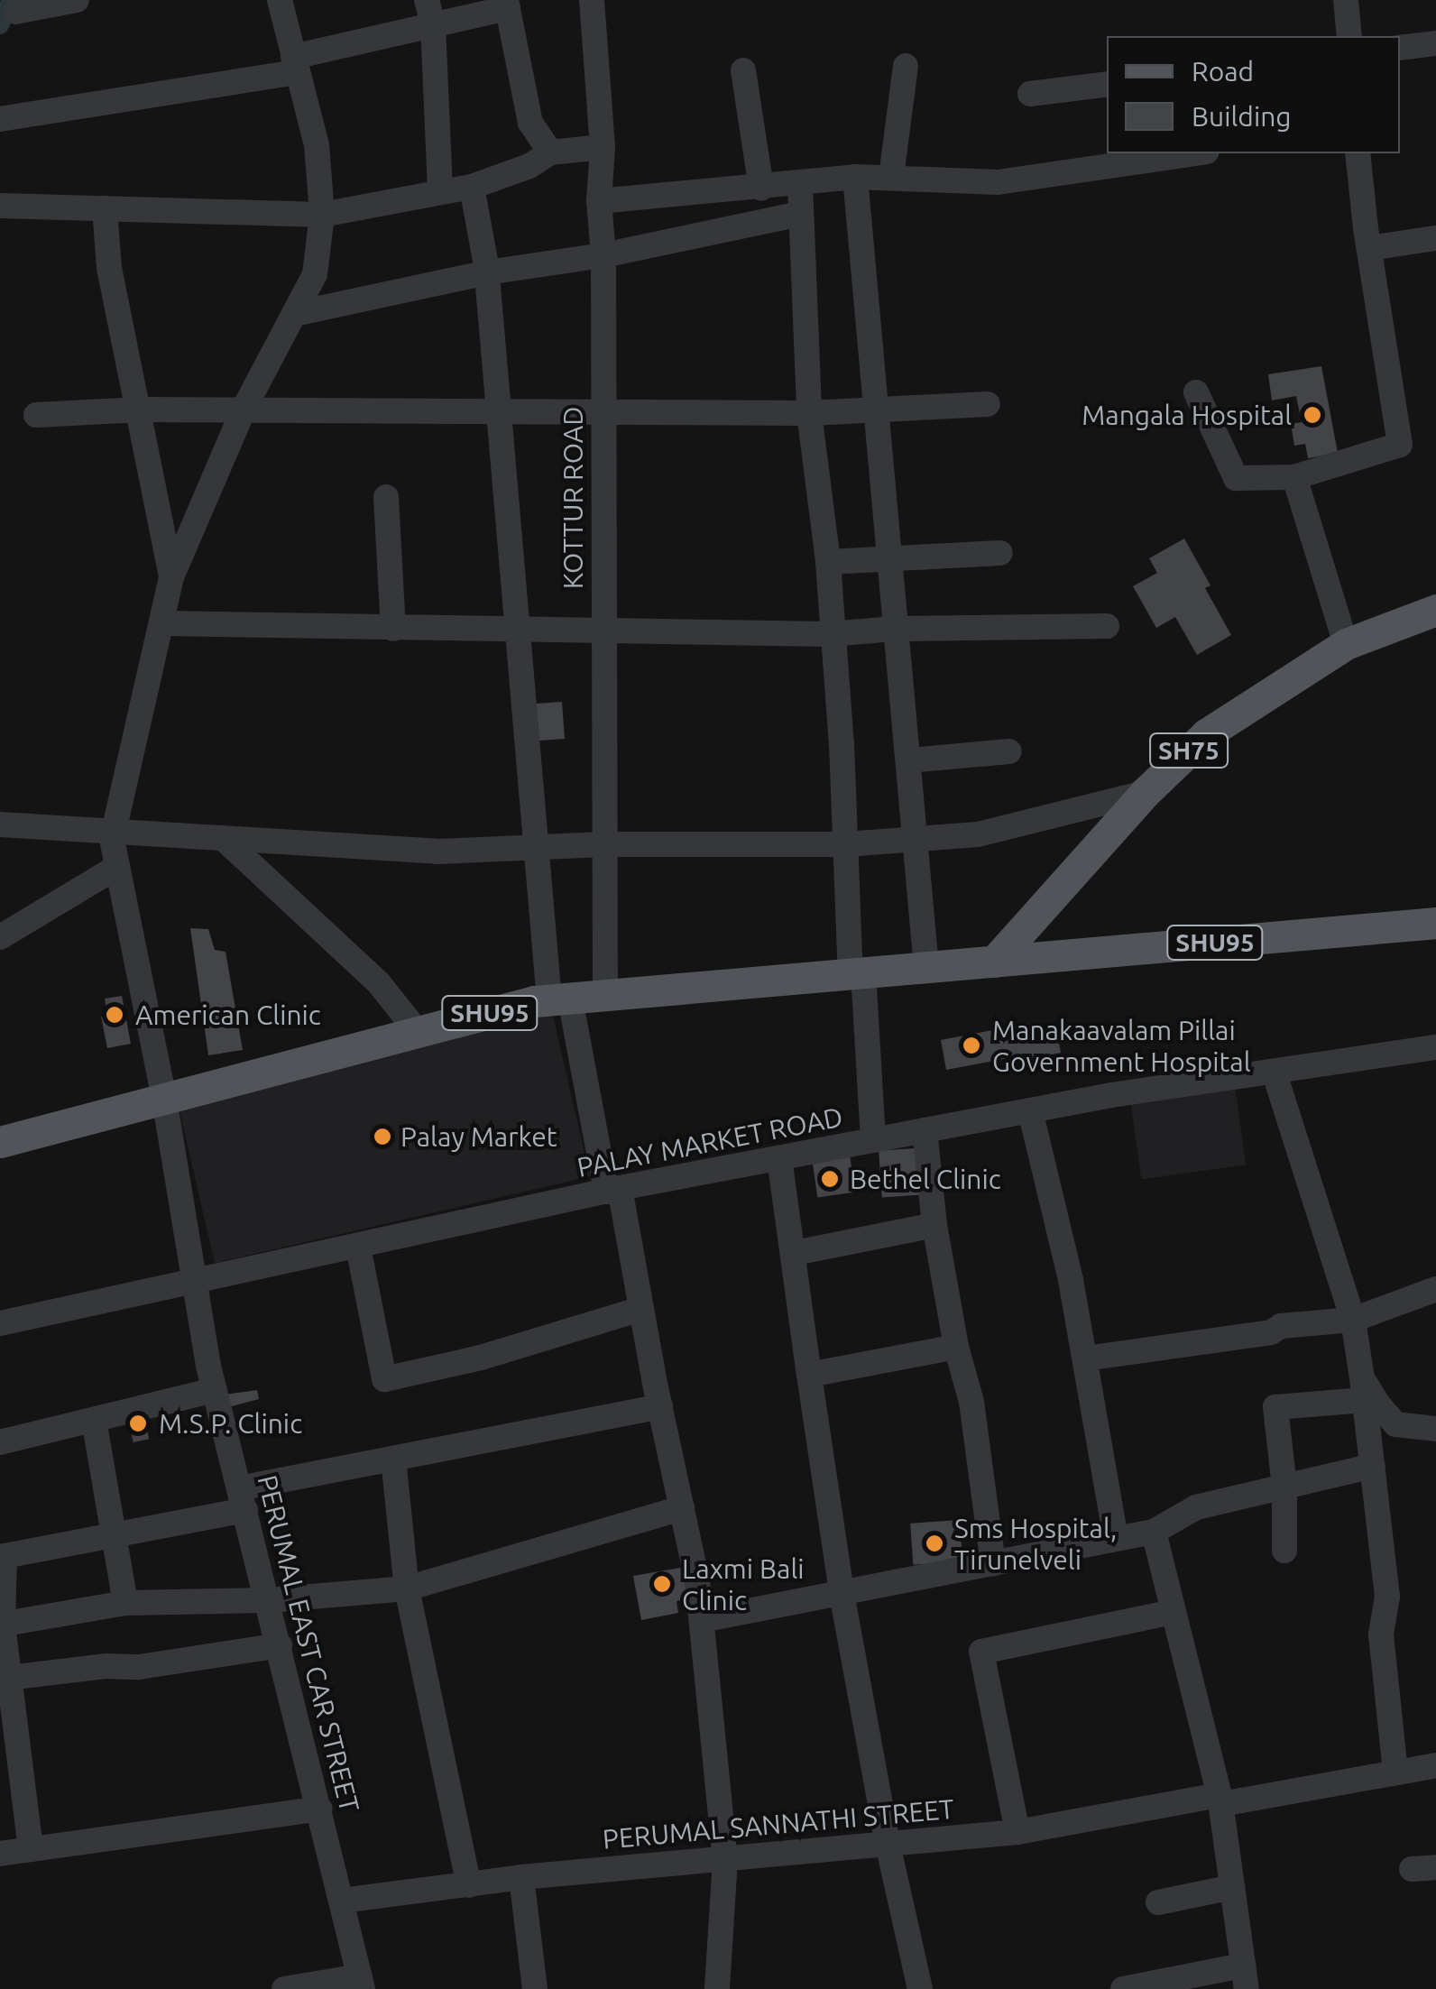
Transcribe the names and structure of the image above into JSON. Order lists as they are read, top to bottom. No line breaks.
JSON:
{"streets":{"main road":["SH75","SHU95"],"street":["KOTTUR ROAD","PALAY MARKET ROAD","PERUMAL EAST CAR STREET","PERUMAL SANNATHI STREET"]},"crossings":[["KOTTUR ROAD","SHU95"],["SH75","SHU95"],["SHU95","PERUMAL EAST CAR STREET"],["PALAY MARKET ROAD","PERUMAL EAST CAR STREET"],["PERUMAL EAST CAR STREET","PERUMAL SANNATHI STREET"]],"places":["Mangala Hospital","American Clinic","Manakaavalam Pillai Government Hospital","Palay Market","Bethel Clinic","M.S.P. Clinic","Sms Hospital, Tirunelveli","Laxmi Bali Clinic"],"legend":["Road","Building"]}
